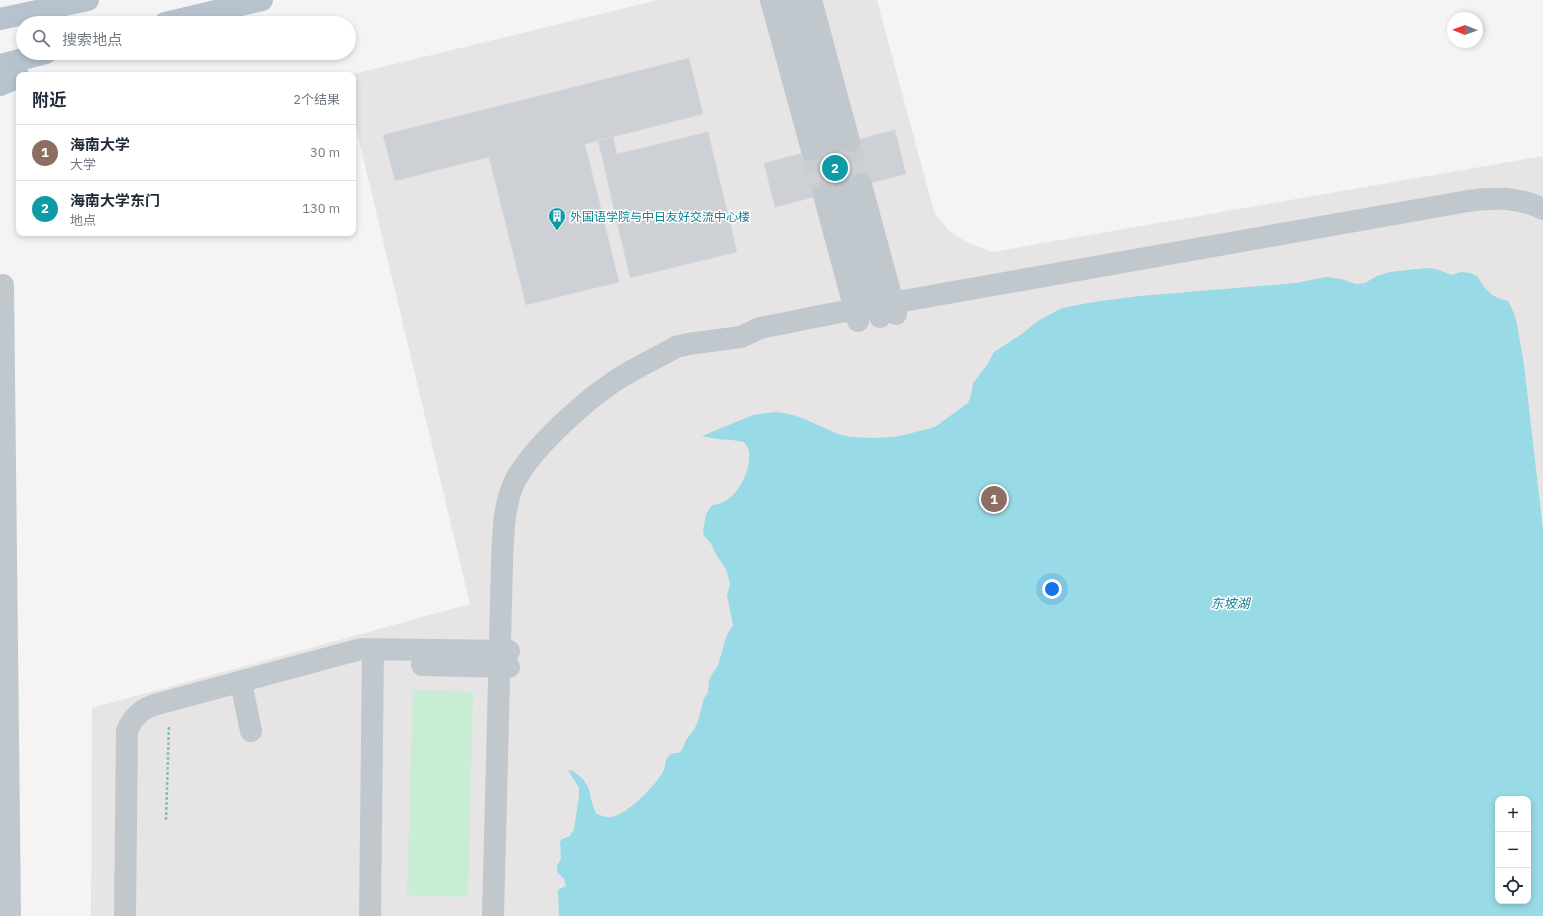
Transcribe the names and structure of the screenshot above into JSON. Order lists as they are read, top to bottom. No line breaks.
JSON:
{"water":["东坡湖"],"places":{"building":["外国语学院与中日友好交流中心楼"]},"north":"left","page":{"search":"搜索地点","heading":["附近","2个结果"],"list":[{"mark":"1","name":"海南大学","note":"大学","value":"30 m"},{"mark":"2","name":"海南大学东门","note":"地点","value":"130 m"}],"pins":["2","1"],"map_buttons":["+","−"]}}
